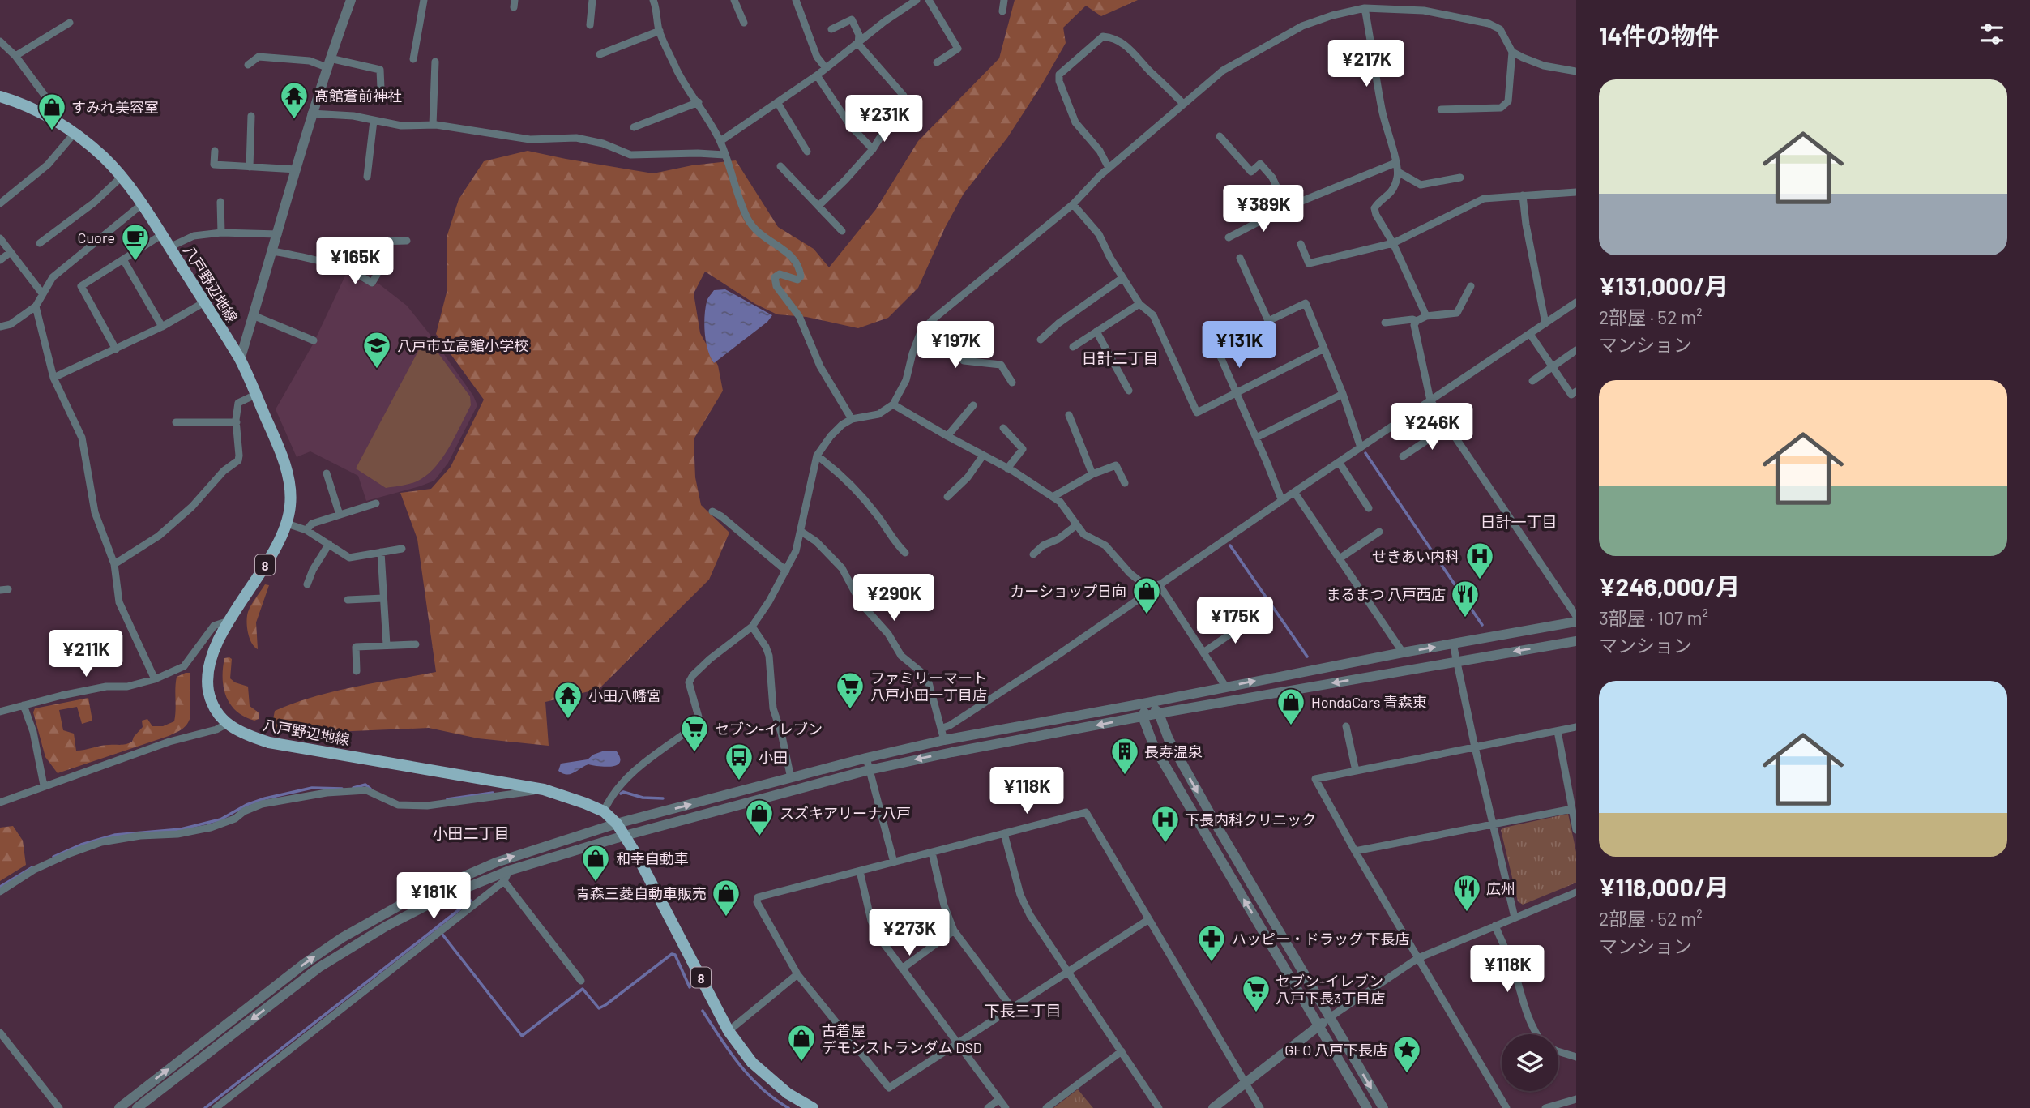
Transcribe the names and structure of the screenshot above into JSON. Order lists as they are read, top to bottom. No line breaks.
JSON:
{"streets":{"main road":["八戸野辺地線","8"]},"districts":["日計二丁目","日計一丁目","小田二丁目","下長三丁目"],"places":{"temple":["髙館蒼前神社","小田八幡宮"],"shop":["すみれ美容室","カーショップ日向","HondaCars 青森東","スズキアリーナ八戸","和幸自動車","青森三菱自動車販売","古着屋 デモンストランダム DSD"],"cafe":["Cuore"],"school or university":["八戸市立高館小学校"],"hospital":["せきあい内科","下長内科クリニック"],"restaurant":["まるまつ 八戸西店","広州"],"supermarket":["ファミリーマート 八戸小田一丁目店","セブン-イレブン","セブン-イレブン 八戸下長3丁目店"],"building":["長寿温泉"],"bus stop":["小田"],"pharmacy":["ハッピー・ドラッグ 下長店"],"place":["GEO 八戸下長店"]},"page":{"heading":"14件の物件","price":["¥217K","¥231K","¥389K","¥165K","¥197K","¥131K","¥246K","¥290K","¥175K","¥211K","¥118K","¥181K","¥273K","¥118K"],"list":[{"name":"¥131,000/月","note":"2部屋 · 52 m² · マンション"},{"name":"¥246,000/月","note":"3部屋 · 107 m² · マンション"},{"name":"¥118,000/月","note":"2部屋 · 52 m² · マンション"}]}}
